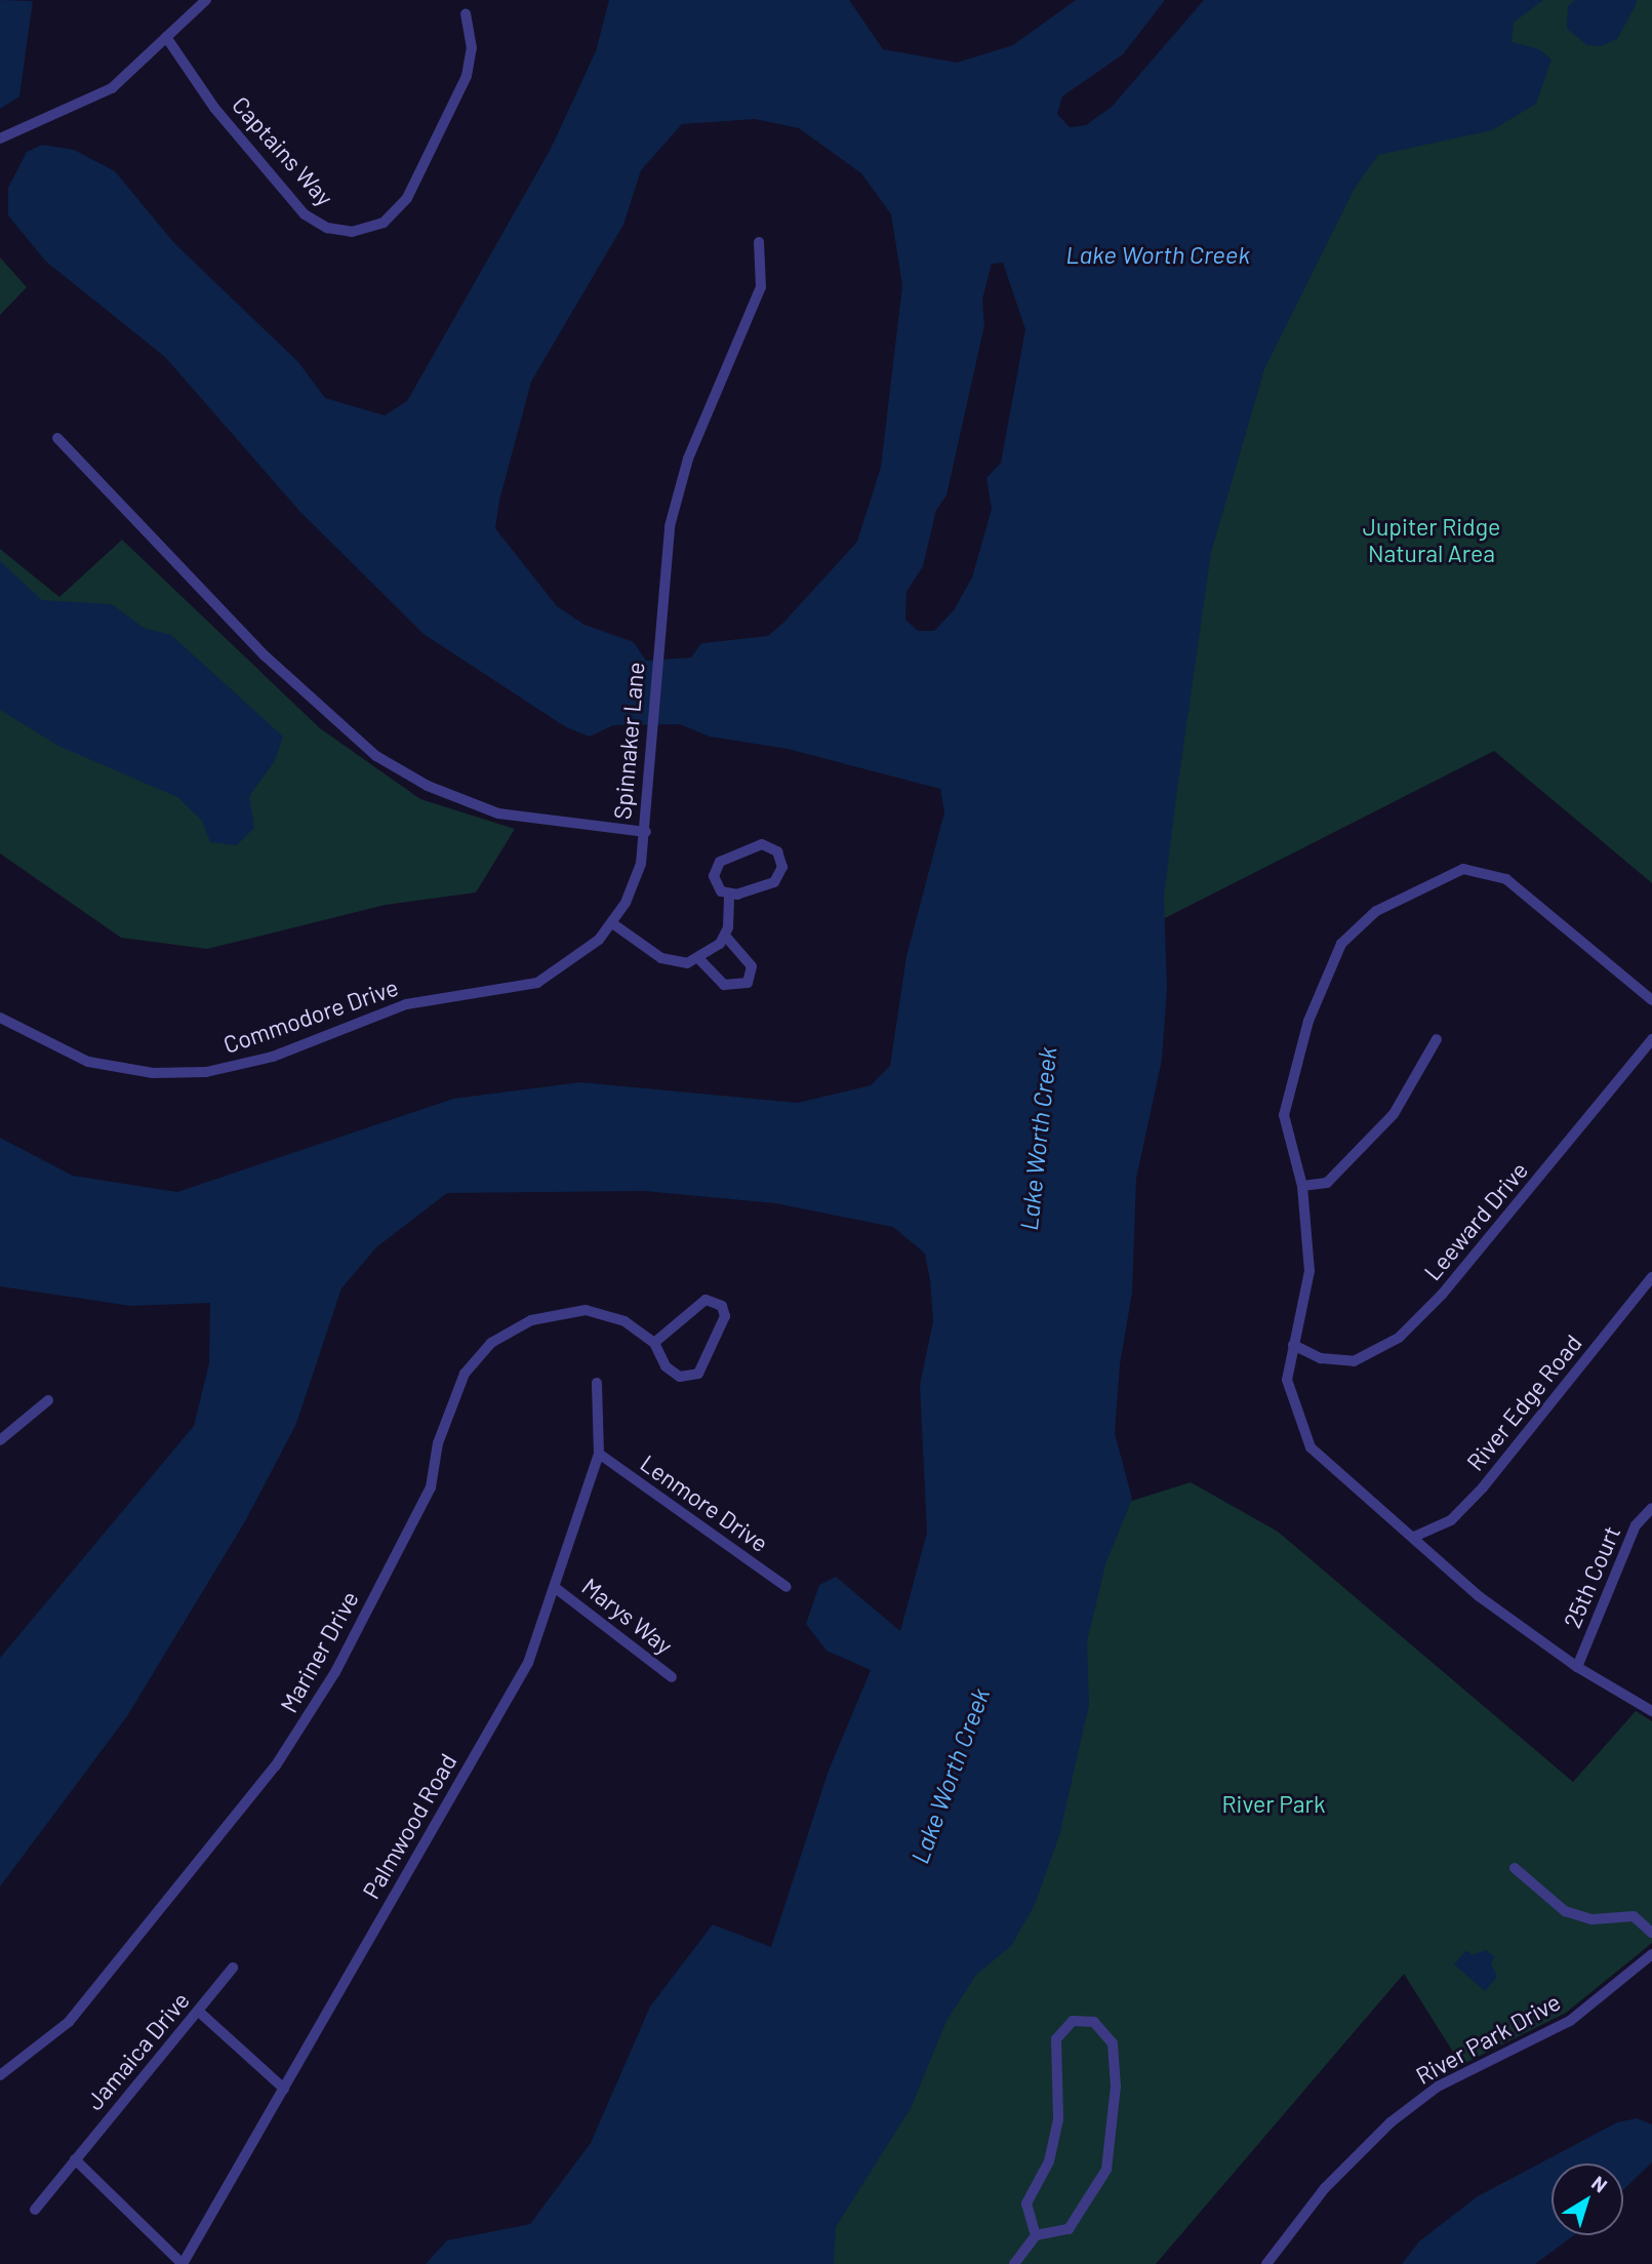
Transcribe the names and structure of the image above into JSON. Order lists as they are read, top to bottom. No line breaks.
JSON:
{"streets":{"street":["Captains Way","Spinnaker Lane","Commodore Drive","Leeward Drive","River Edge Road","Lenmore Drive","25th Court","Marys Way","Mariner Drive","Palmwood Road","River Park Drive","Jamaica Drive"]},"crossings":[["Spinnaker Lane","Commodore Drive"],["Lenmore Drive","Palmwood Road"],["Marys Way","Palmwood Road"]],"water":["Lake Worth Creek"],"parks":["Jupiter Ridge Natural Area","River Park"],"north":"top right"}
